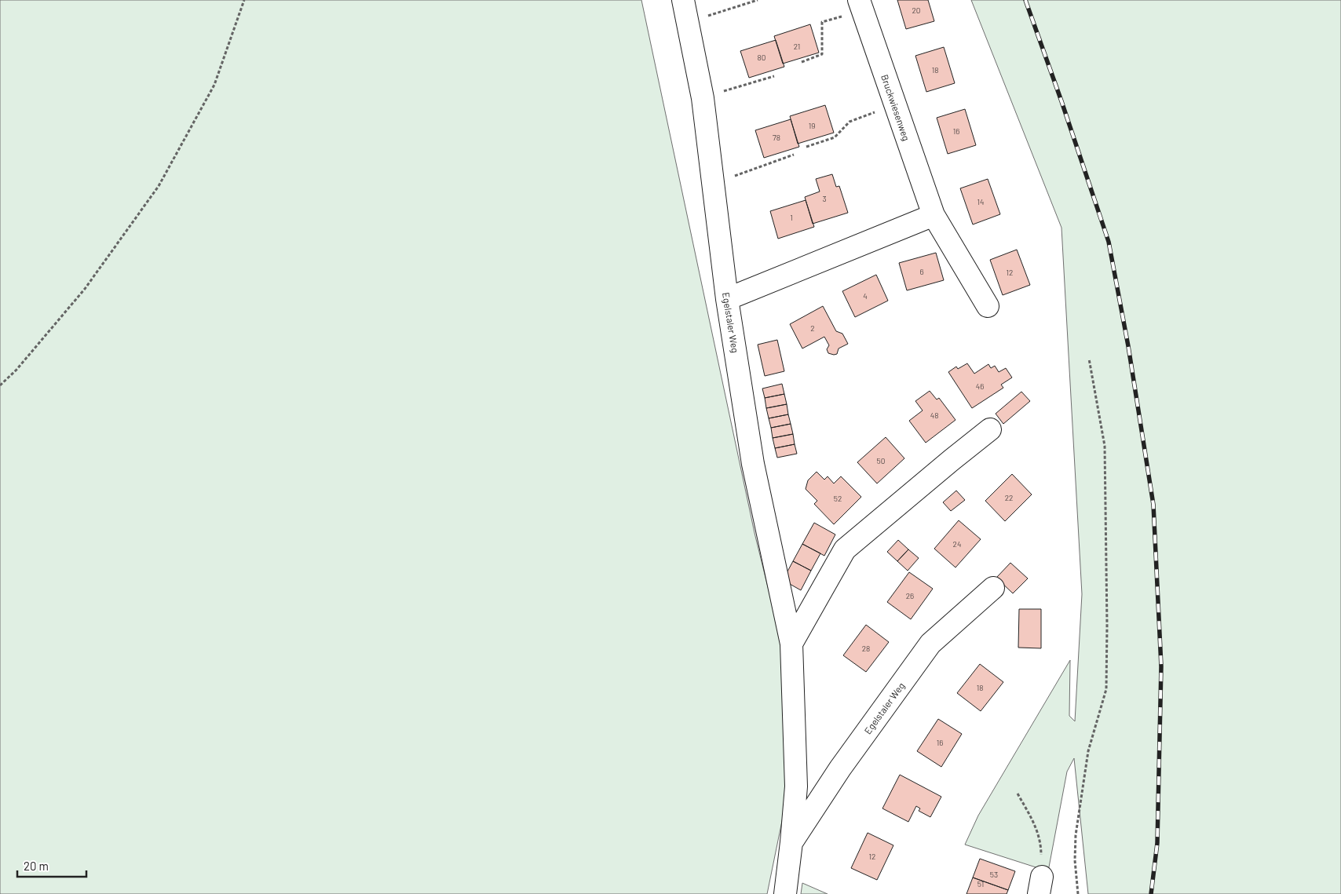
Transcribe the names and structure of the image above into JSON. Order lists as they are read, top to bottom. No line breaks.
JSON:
{"streets":{"street":["Bruckwiesenweg","Egelstaler Weg"]},"house_numbers":["20","21","80","18","19","16","78","3","14","1","6","12","4","2","46","48","50","22","52","24","26","28","18","16","12","53","51"],"scale_bar":"20 m"}
